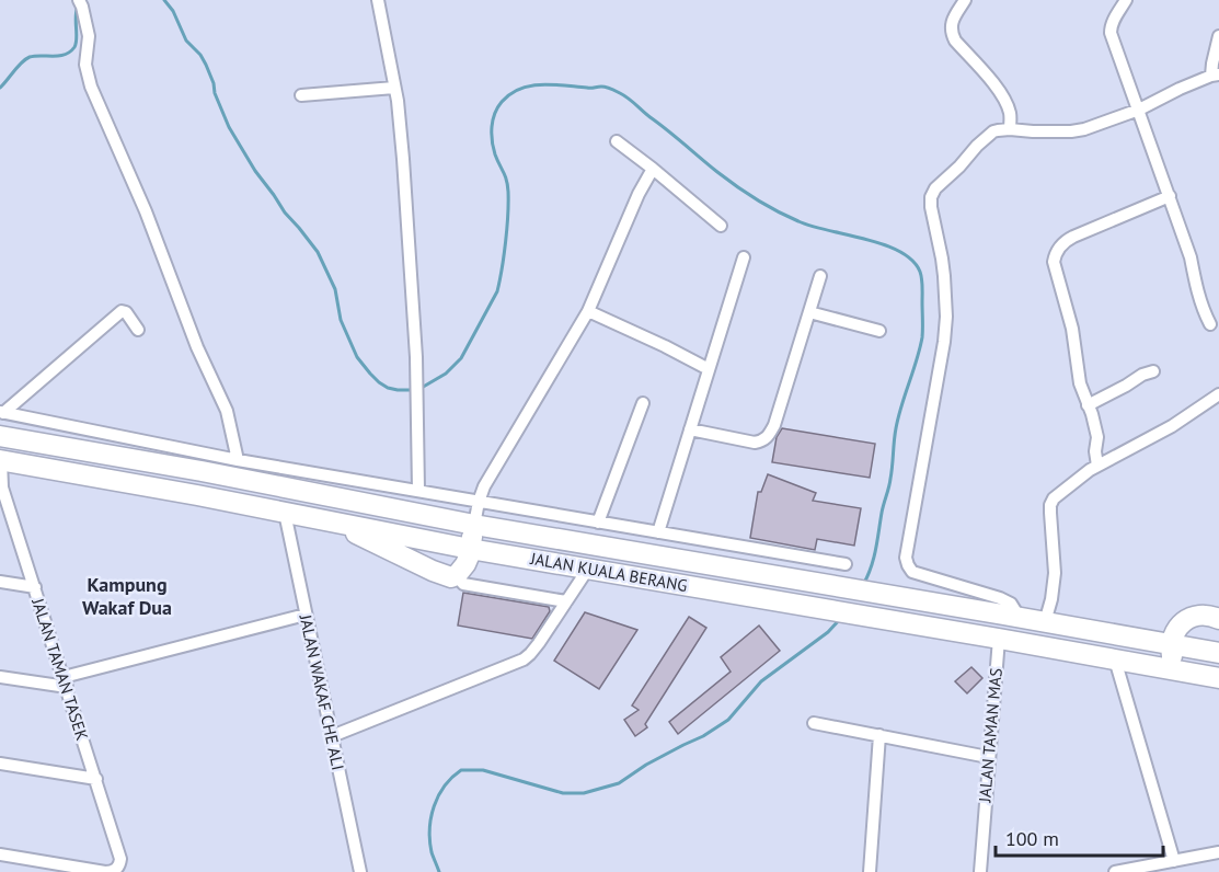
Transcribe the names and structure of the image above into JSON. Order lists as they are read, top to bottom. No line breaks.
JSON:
{"streets":{"highway":["JALAN KUALA BERANG"],"street":["JALAN TAMAN TASEK","JALAN WAKAF CHE ALI","JALAN TAMAN MAS"]},"crossings":[["JALAN KUALA BERANG","JALAN TAMAN TASEK"],["JALAN KUALA BERANG","JALAN WAKAF CHE ALI"],["JALAN KUALA BERANG","JALAN TAMAN MAS"]],"districts":["Kampung Wakaf Dua"],"scale_bar":"100 m"}
